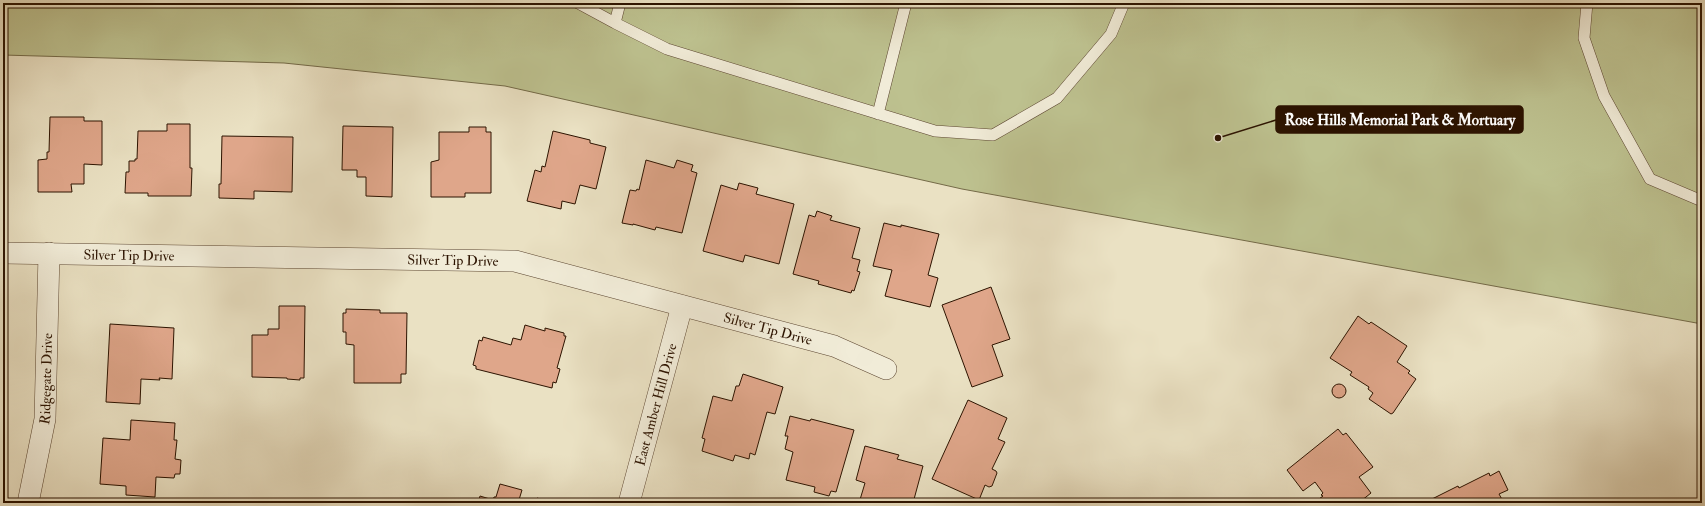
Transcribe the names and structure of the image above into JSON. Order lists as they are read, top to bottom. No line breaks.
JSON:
{"streets":{"street":["Silver Tip Drive","Ridgegate Drive","East Amber Hill Drive"]},"crossings":[["Silver Tip Drive","Ridgegate Drive"],["Silver Tip Drive","East Amber Hill Drive"]],"places":["Rose Hills Memorial Park & Mortuary"]}
